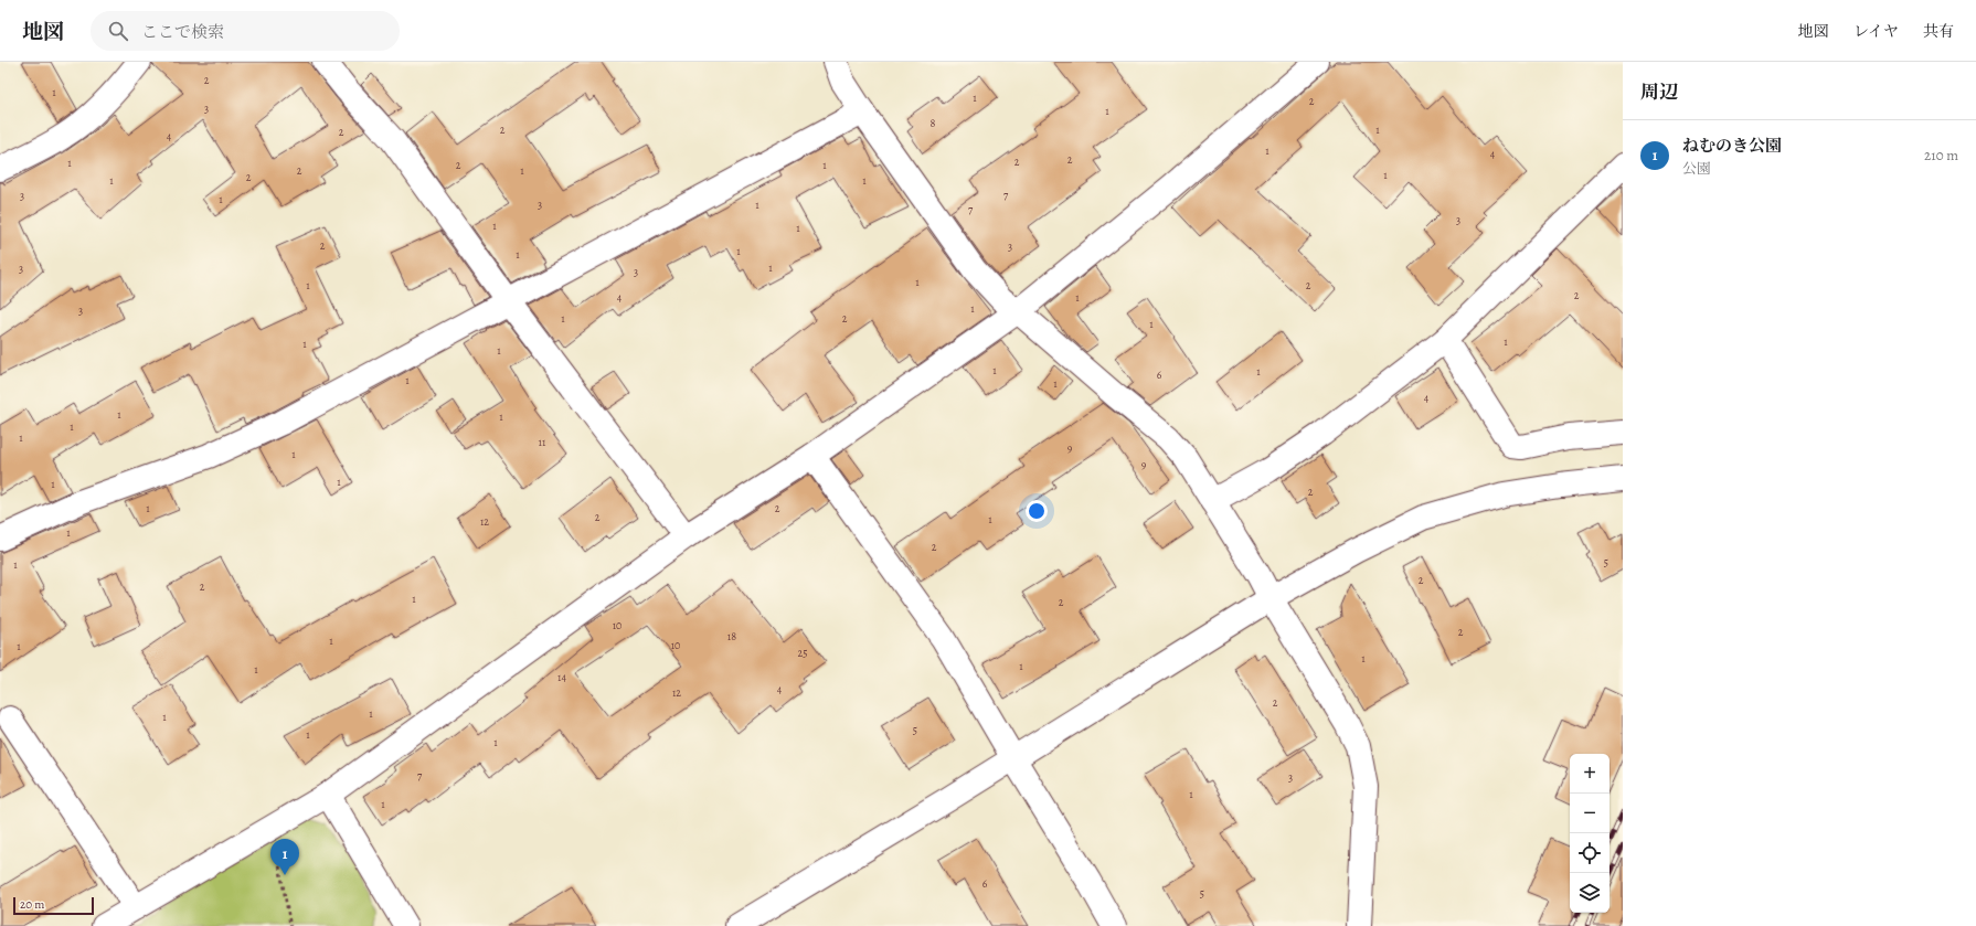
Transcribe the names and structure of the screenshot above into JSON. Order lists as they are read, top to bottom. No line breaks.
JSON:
{"house_numbers":["2","1","1","2","3","1","8","2","1","2","4","1","4","2","2","1","2","1","2","1","1","2","1","1","7","3","1","3","1","7","3","1","1","2","3","1","1","1","3","3","1","1","2","2","4","1","1","3","1","2","1","1","1","1","1","1","6","1","1","4","1","1","1","1","11","9","1","9","1","1","2","1","2","2","1","12","1","2","5","1","2","2","1","2","10","2","18","1","10","1","25","1","1","1","14","4","12","2","1","1","5","1","1","7","3","1","1","6","5"],"scale_bar":"20 m","page":{"header":"地図","search":"ここで検索","nav":["地図","レイヤ","共有"],"heading":"周辺","list":[{"mark":"1","name":"ねむのき公園","note":"公園","value":"210 m"}],"map_buttons":["+","−"],"pins":"1","scale":"20 m"}}
